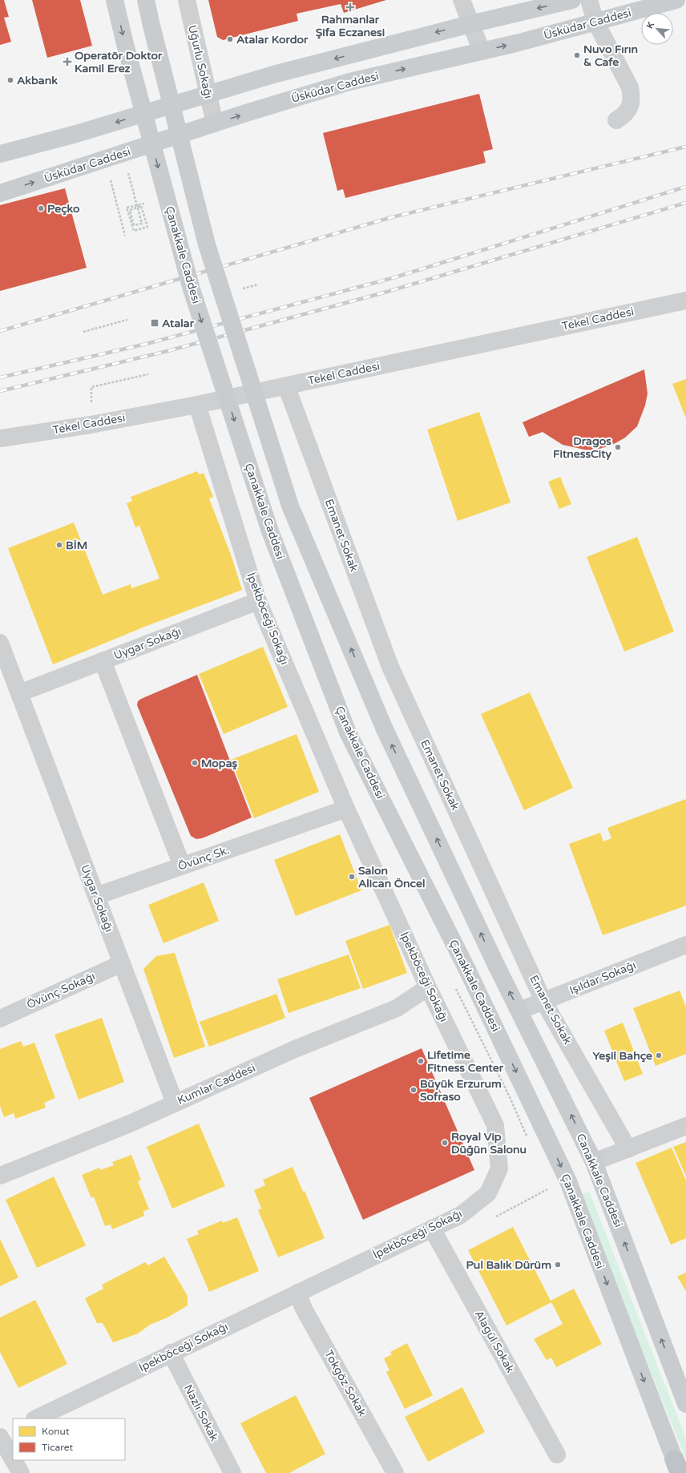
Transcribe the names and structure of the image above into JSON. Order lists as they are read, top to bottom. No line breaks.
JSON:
{"streets":{"main road":["Üsküdar Caddesi","Çanakkale Caddesi","Canakkale Caddesi"],"street":["Uğurlu Sokağı","Tekel Caddesi","Emanet Sokak","İpekböceği Sokağı","Uygar Sokağı","Övünç Sk.","Işıldar Sokağı","Övünç Sokağı","Kumlar Caddesi","Alagül Sokak","Tokgöz Sokak","Nazlı Sokak"]},"crossings":[["Üsküdar Caddesi","Uğurlu Sokağı"],["Tekel Caddesi","Emanet Sokak"],["Tekel Caddesi","İpekböceği Sokağı"],["Emanet Sokak","Işıldar Sokağı"],["İpekböceği Sokağı","Uygar Sokağı"],["İpekböceği Sokağı","Övünç Sk."],["İpekböceği Sokağı","Kumlar Caddesi"],["İpekböceği Sokağı","Alagül Sokak"],["İpekböceği Sokağı","Tokgöz Sokak"],["İpekböceği Sokağı","Nazlı Sokak"],["Uygar Sokağı","Övünç Sk."],["Uygar Sokağı","Övünç Sokağı"],["Uygar Sokağı","Kumlar Caddesi"],["Işıldar Sokağı","Canakkale Caddesi"]],"one_way":["Çanakkale Caddesi","Canakkale Caddesi"],"places":{"health":["Rahmanlar Şifa Eczanesi","Operatör Doktor Kamil Erez"],"other":["Atalar Kordor","Nuvo Fırın & Cafe","Akbank","Peçko","Dragos FitnessCity","BİM","Mopaş","Salon Alican Öncel","Yeşil Bahçe","Lifetime Fitness Center","Büyük Erzurum Sofraso","Royal Vip Düğün Salonu","Pul Balık Dürüm"],"transit":["Atalar"]},"legend":["Konut","Ticaret"],"north":"top left"}
